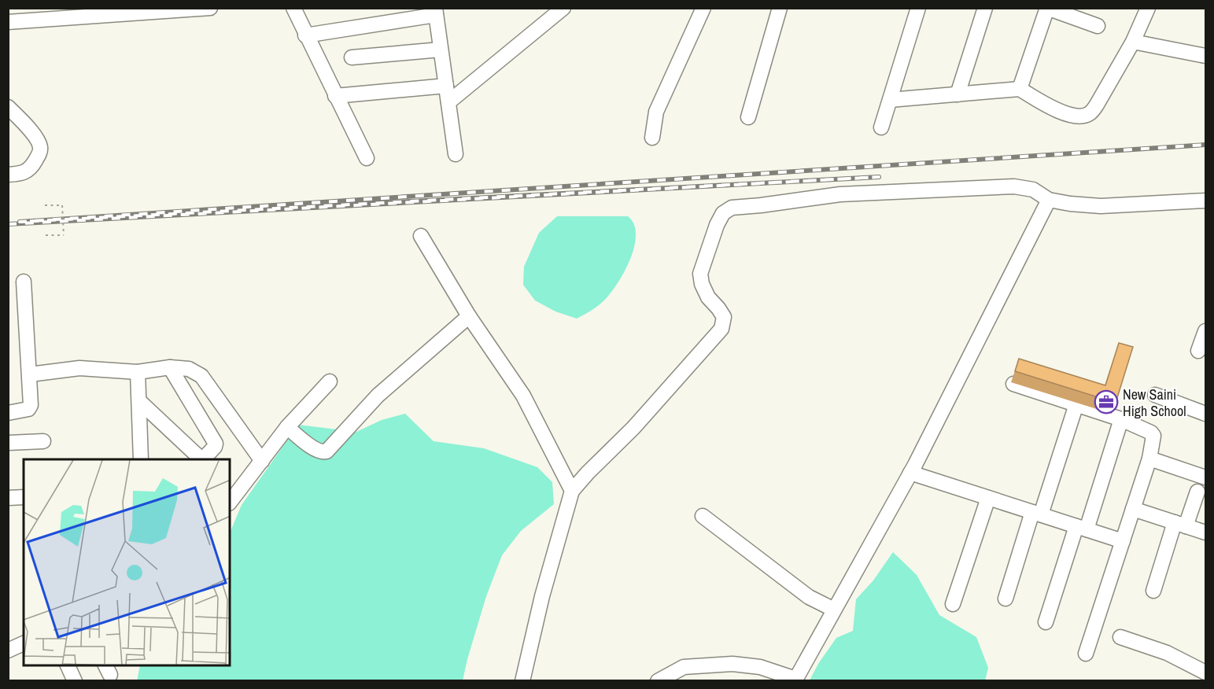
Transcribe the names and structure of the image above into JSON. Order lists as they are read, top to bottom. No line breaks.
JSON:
{"places":{"office":["New Saini High School"]}}
